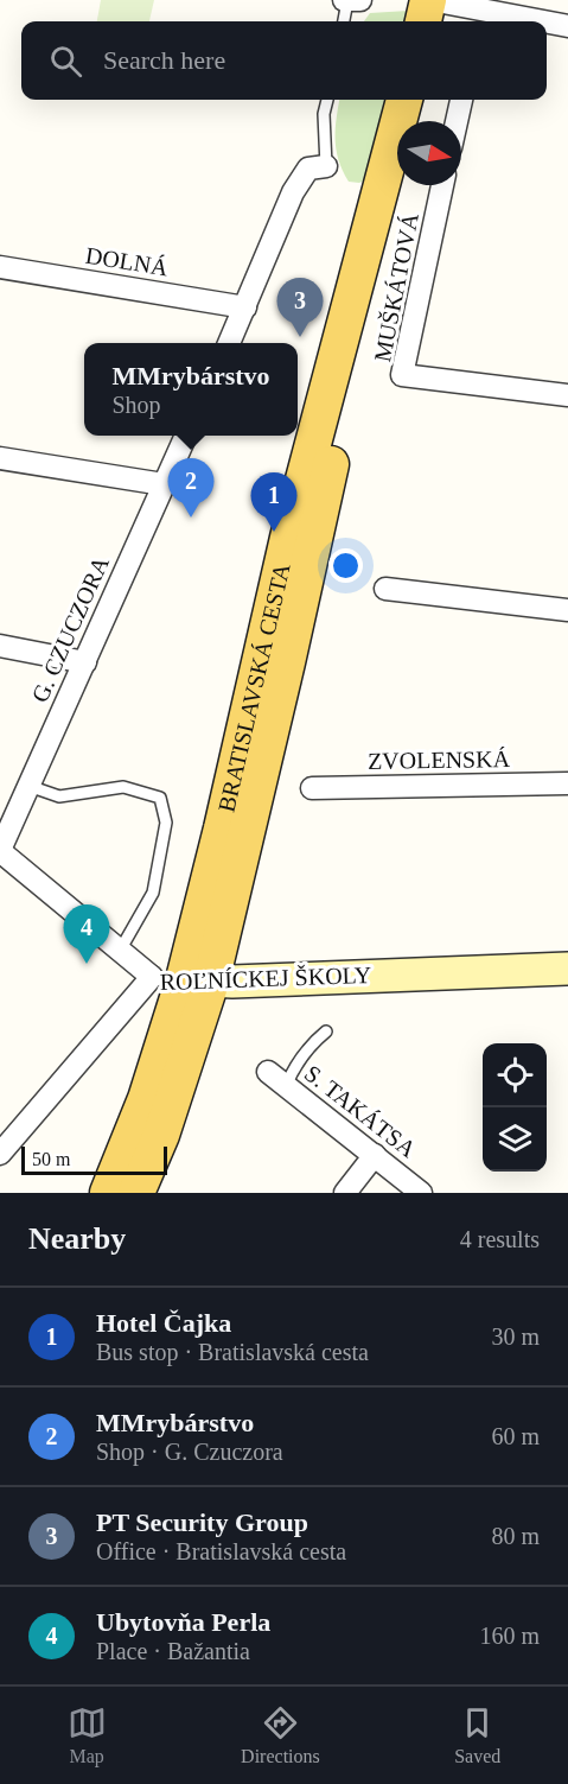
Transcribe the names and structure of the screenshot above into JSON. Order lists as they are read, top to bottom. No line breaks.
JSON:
{"streets":{"main road":["BRATISLAVSKÁ CESTA","ROĽNÍCKEJ ŠKOLY"],"street":["DOLNÁ","MUŠKÁTOVÁ","G. CZUCZORA","ZVOLENSKÁ","S. TAKÁTSA"]},"crossings":[["BRATISLAVSKÁ CESTA","ROĽNÍCKEJ ŠKOLY"]],"scale_bar":"50 m","north":"right","page":{"search":"Search here","pins":["3","2","1","4"],"popup":["MMrybárstvo","Shop"],"scale":"50 m","heading":["Nearby","4 results"],"list":[{"mark":"1","name":"Hotel Čajka","note":"Bus stop · Bratislavská cesta","value":"30 m"},{"mark":"2","name":"MMrybárstvo","note":"Shop · G. Czuczora","value":"60 m"},{"mark":"3","name":"PT Security Group","note":"Office · Bratislavská cesta","value":"80 m"},{"mark":"4","name":"Ubytovňa Perla","note":"Place · Bažantia","value":"160 m"}],"nav":["Map","Directions","Saved"]}}
